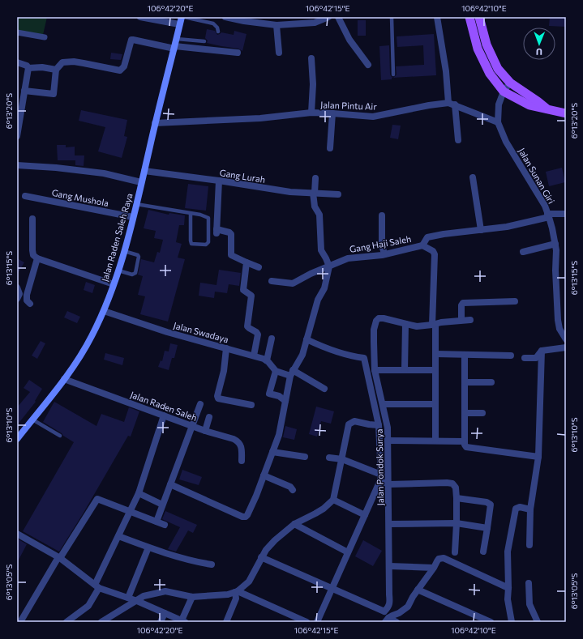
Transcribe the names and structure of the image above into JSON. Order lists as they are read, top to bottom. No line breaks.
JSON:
{"streets":{"main road":["Jalan Raden Saleh Raya"],"street":["Jalan Pintu Air","Gang Lurah","Jalan Sunan Giri","Gang Mushola","Gang Haji Saleh","Jalan Swadaya","Jalan Raden Saleh","Jalan Pondok Surya"]},"crossings":[["Jalan Pintu Air","Jalan Raden Saleh Raya"],["Gang Lurah","Jalan Raden Saleh Raya"],["Jalan Sunan Giri","Gang Haji Saleh"],["Gang Mushola","Jalan Raden Saleh Raya"],["Jalan Raden Saleh Raya","Jalan Swadaya"],["Jalan Raden Saleh Raya","Jalan Raden Saleh"]],"north":"bottom","coordinates":["106°42'20\"E","106°42'15\"E","106°42'10\"E","6°13'20\"S","6°13'15\"S","6°13'10\"S","6°13'05\"S"]}
